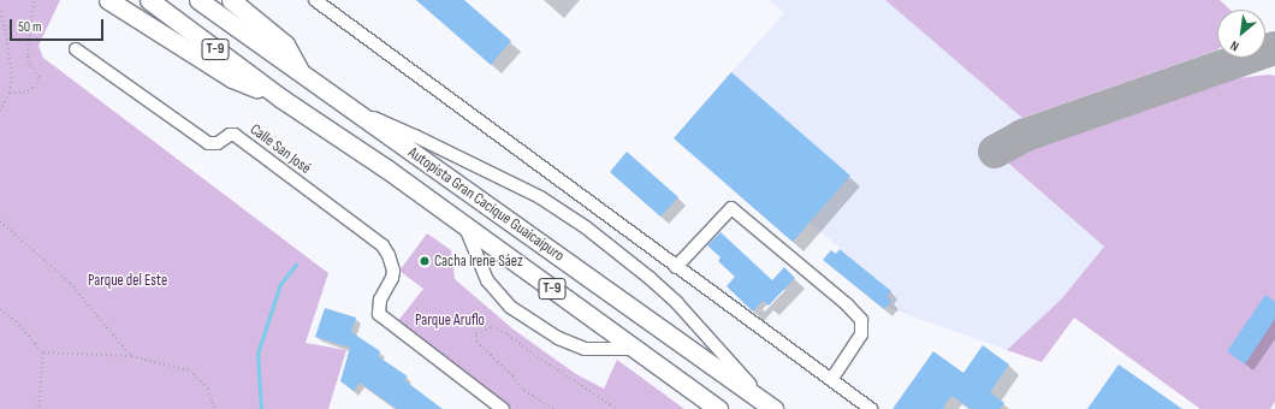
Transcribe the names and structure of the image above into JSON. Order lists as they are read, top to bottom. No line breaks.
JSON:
{"streets":{"highway":["T-9","Autopista Gran Cacique Guaicaipuro"],"street":["Calle San José"]},"parks":["Parque del Este","Parque Aruflo"],"places":["Cacha Irene Sáez"],"scale_bar":"50 m","north":"bottom left"}
